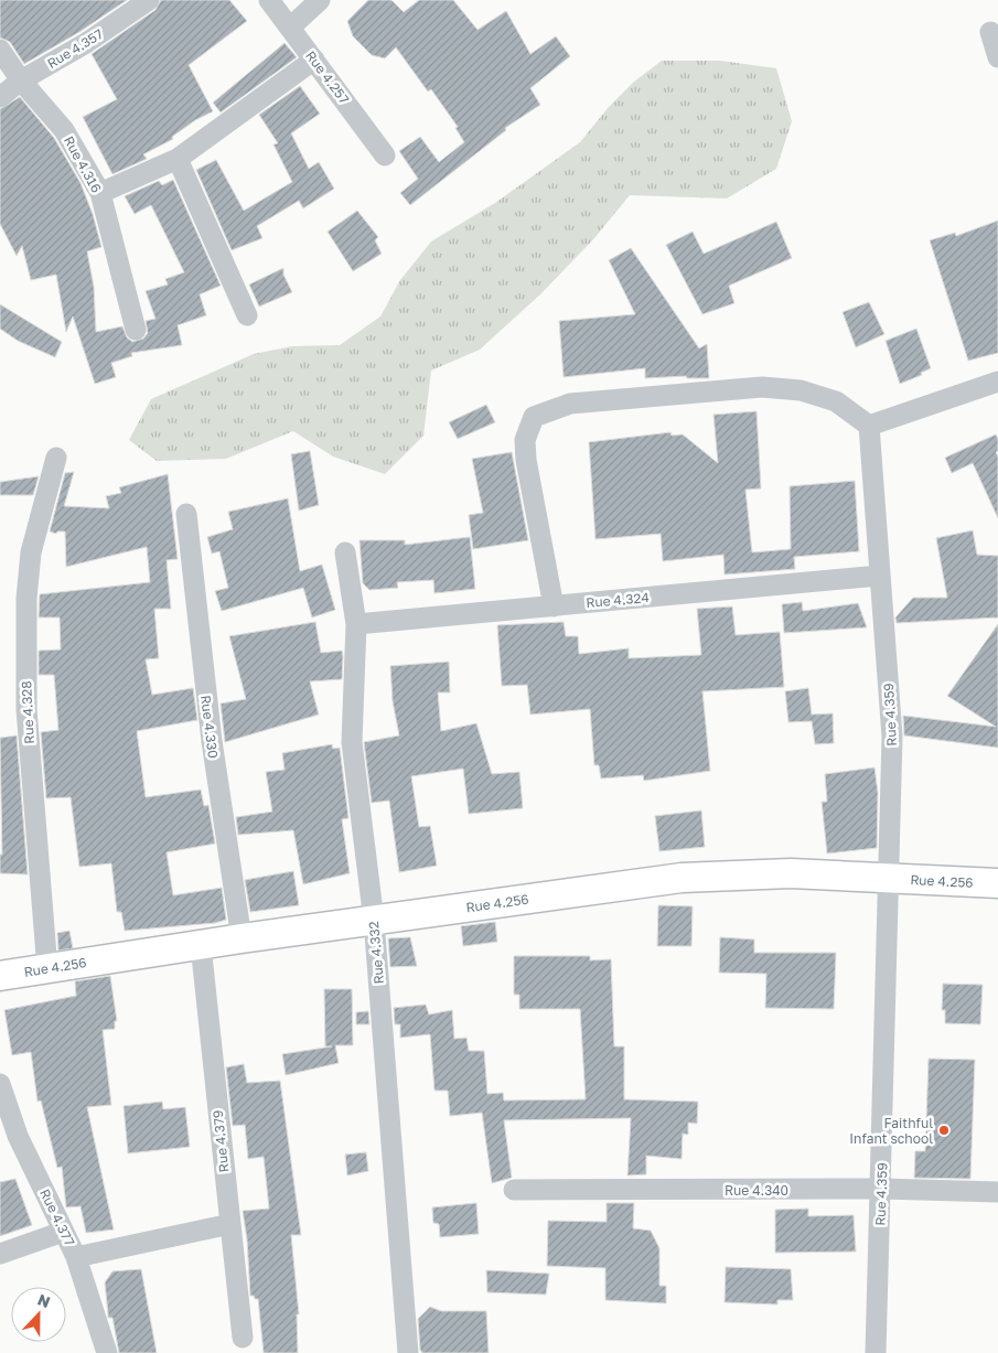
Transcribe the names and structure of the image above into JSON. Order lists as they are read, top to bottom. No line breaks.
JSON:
{"streets":{"street":["Rue 4.357","Rue 4.257","Rue 4.316","Rue 4.324","Rue 4.328","Rue 4.359","Rue 4.330","Rue 4.256","Rue 4.332","Rue 4.379","Rue 4.340","Rue 4.377"]},"crossings":[["Rue 4.357","Rue 4.316"],["Rue 4.324","Rue 4.359"],["Rue 4.324","Rue 4.332"],["Rue 4.328","Rue 4.256"],["Rue 4.359","Rue 4.256"],["Rue 4.359","Rue 4.340"],["Rue 4.330","Rue 4.256"],["Rue 4.256","Rue 4.332"],["Rue 4.256","Rue 4.379"]],"places":["Faithful Infant school"],"north":"top"}
